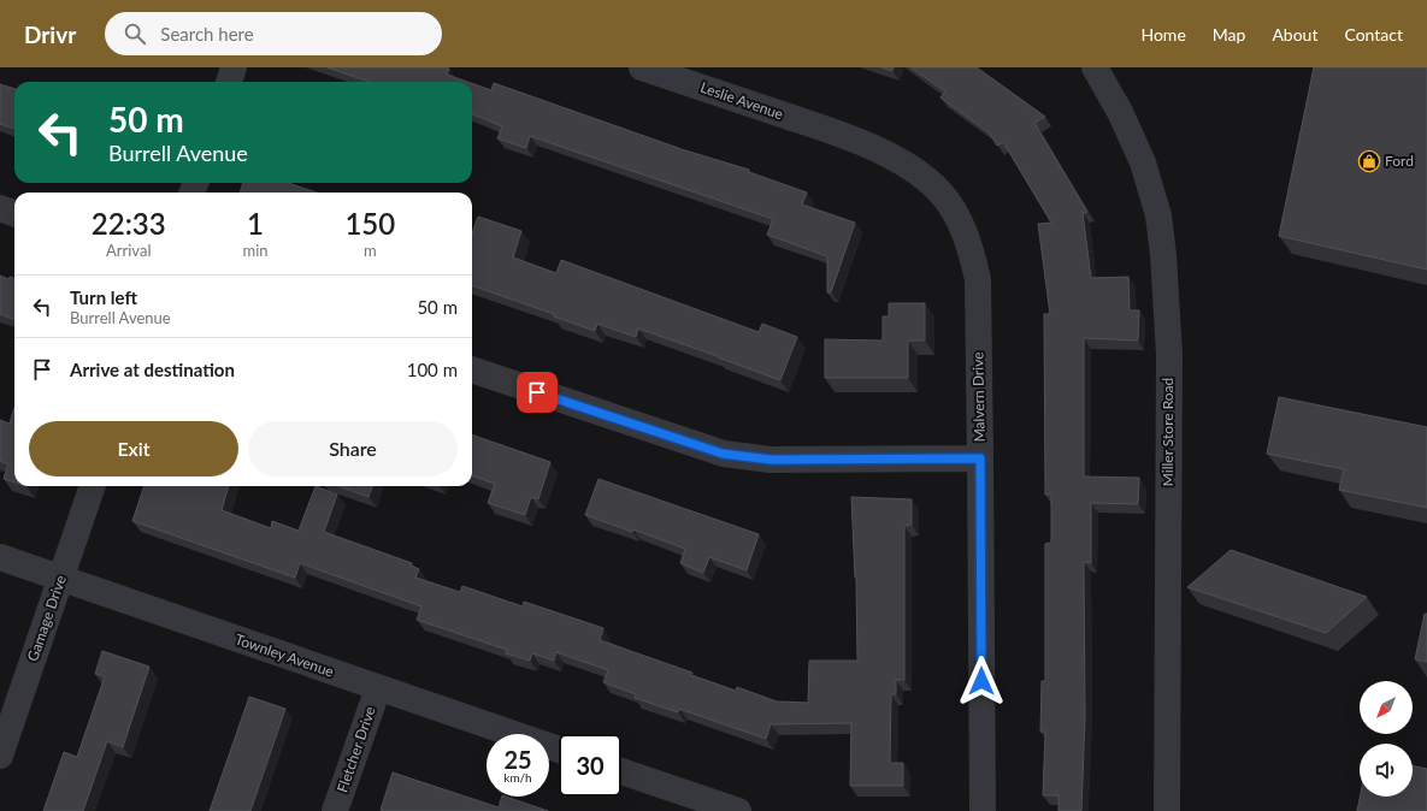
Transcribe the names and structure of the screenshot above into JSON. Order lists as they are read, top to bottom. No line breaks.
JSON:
{"streets":{"street":["Leslie Avenue","Malvern Drive","Miller Store Road","Gamage Drive","Townley Avenue","Fletcher Drive"]},"crossings":[["Leslie Avenue","Malvern Drive"],["Gamage Drive","Townley Avenue"],["Townley Avenue","Fletcher Drive"]],"places":{"shop":["Ford"]},"north":"bottom left","page":{"header":"Drivr","search":"Search here","nav":["Home","Map","About","Contact"],"turn":["50 m","Burrell Avenue"],"eta":["22:33","Arrival","1","min","150","m"],"list":[{"name":"Turn left","note":"Burrell Avenue","value":"50 m"},{"name":"Arrive at destination","value":"100 m"}],"buttons":["Exit","Share"],"speed":"25 km/h","limit":"30"}}
